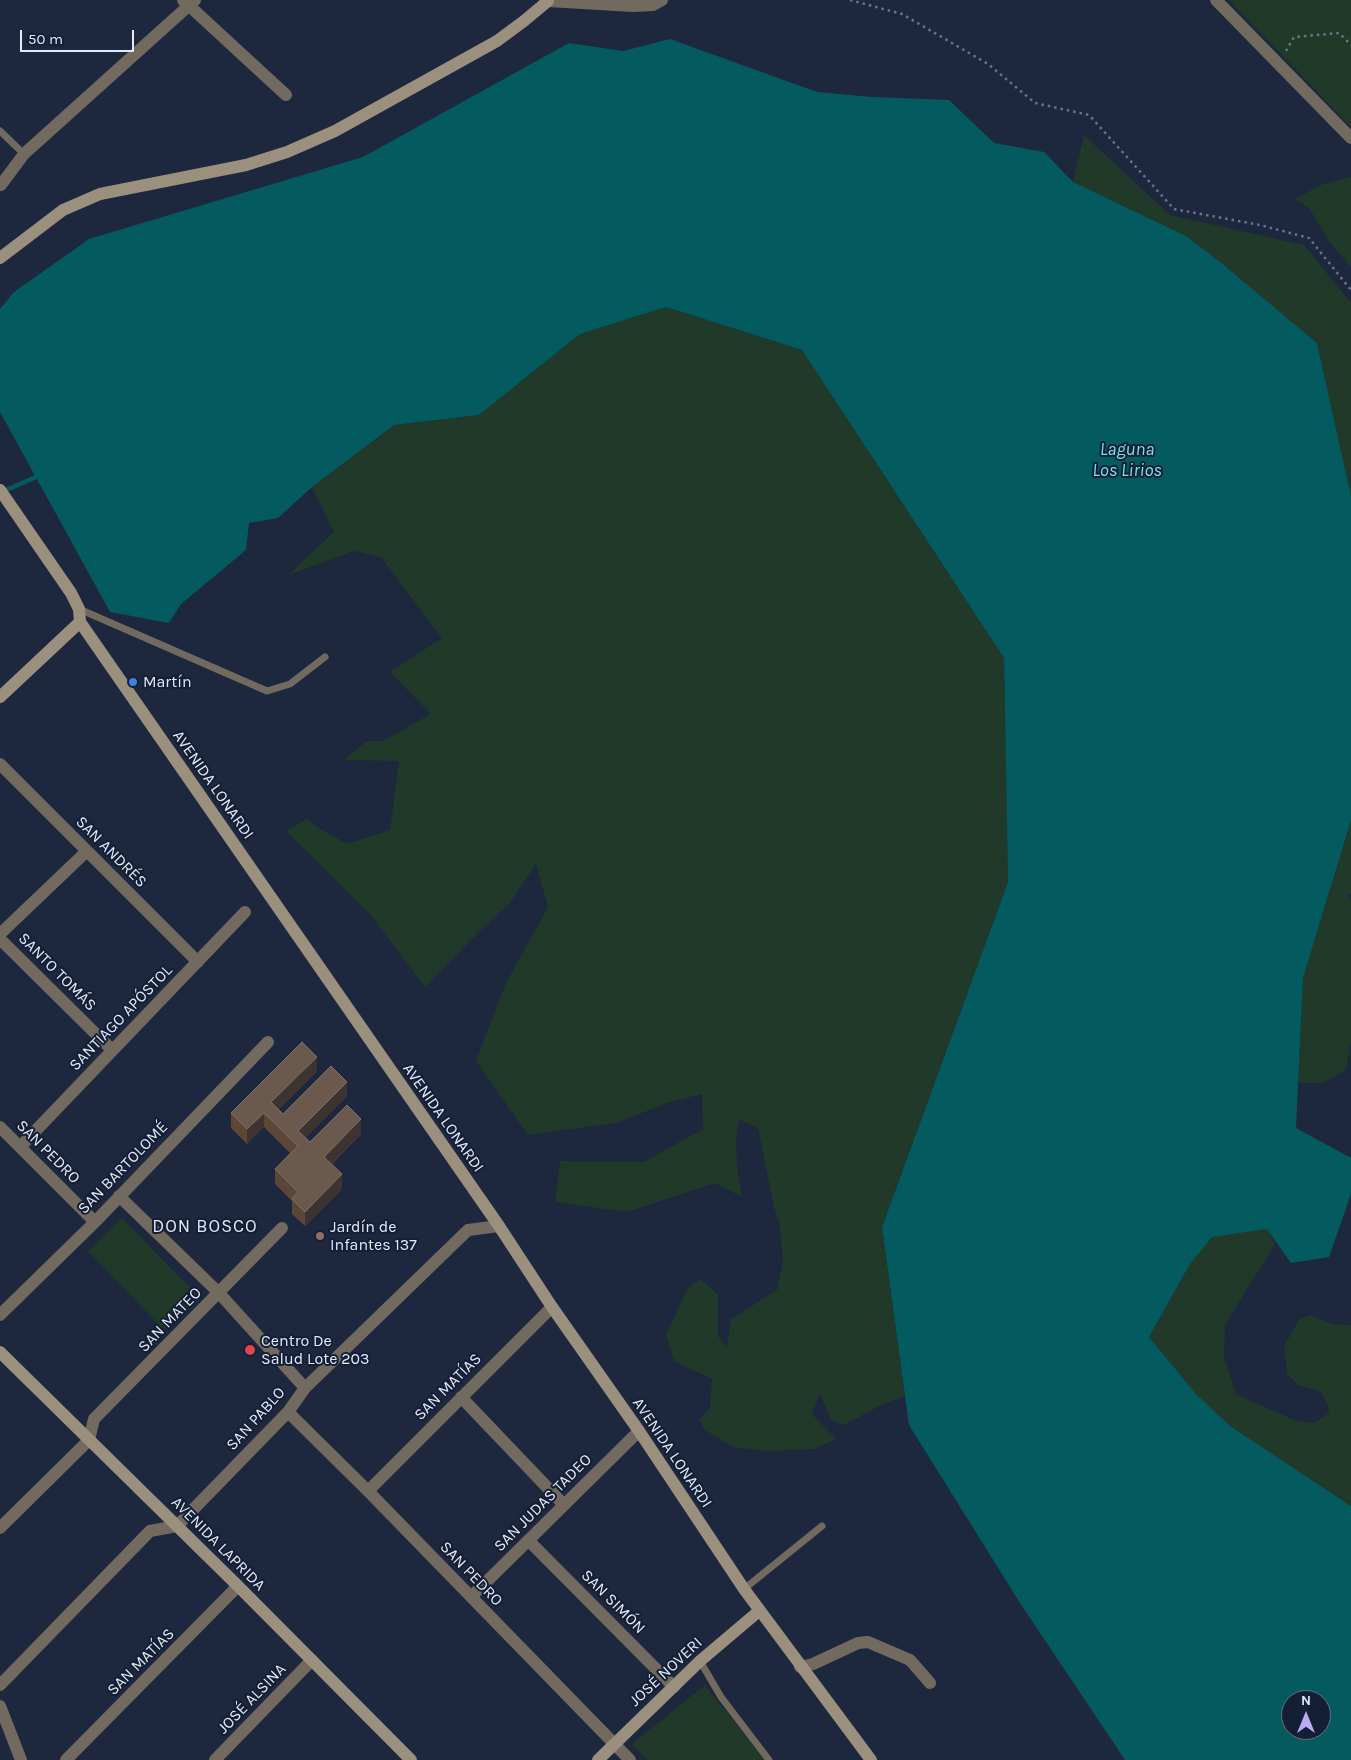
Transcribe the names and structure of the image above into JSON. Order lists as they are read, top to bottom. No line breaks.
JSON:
{"streets":{"street":["AVENIDA LONARDI","SAN ANDRÉS","SANTO TOMÁS","SANTIAGO APÓSTOL","SAN PEDRO","SAN BARTOLOMÉ","SAN MATEO","SAN MATÍAS","SAN PABLO","SAN JUDAS TADEO","AVENIDA LAPRIDA","SAN SIMÓN","JOSÉ NOVERI","JOSÉ ALSINA"]},"crossings":[["AVENIDA LONARDI","SAN MATÍAS"],["AVENIDA LONARDI","SAN PABLO"],["AVENIDA LONARDI","SAN JUDAS TADEO"],["AVENIDA LONARDI","JOSÉ NOVERI"],["SAN ANDRÉS","SANTIAGO APÓSTOL"],["SANTO TOMÁS","SANTIAGO APÓSTOL"],["SANTIAGO APÓSTOL","SAN PEDRO"],["SAN PEDRO","SAN BARTOLOMÉ"],["SAN PEDRO","SAN MATÍAS"],["SAN PEDRO","SAN PABLO"],["SAN PEDRO","SAN JUDAS TADEO"],["SAN PEDRO","JOSÉ NOVERI"],["SAN MATEO","AVENIDA LAPRIDA"],["SAN MATÍAS","AVENIDA LAPRIDA"],["SAN PABLO","AVENIDA LAPRIDA"],["SAN JUDAS TADEO","SAN SIMÓN"],["AVENIDA LAPRIDA","JOSÉ ALSINA"],["SAN SIMÓN","JOSÉ NOVERI"]],"districts":["DON BOSCO"],"water":["Laguna Los Lirios"],"places":["Martín","Jardín de Infantes 137","Centro De Salud Lote 203"],"scale_bar":"50 m","north":"top"}
